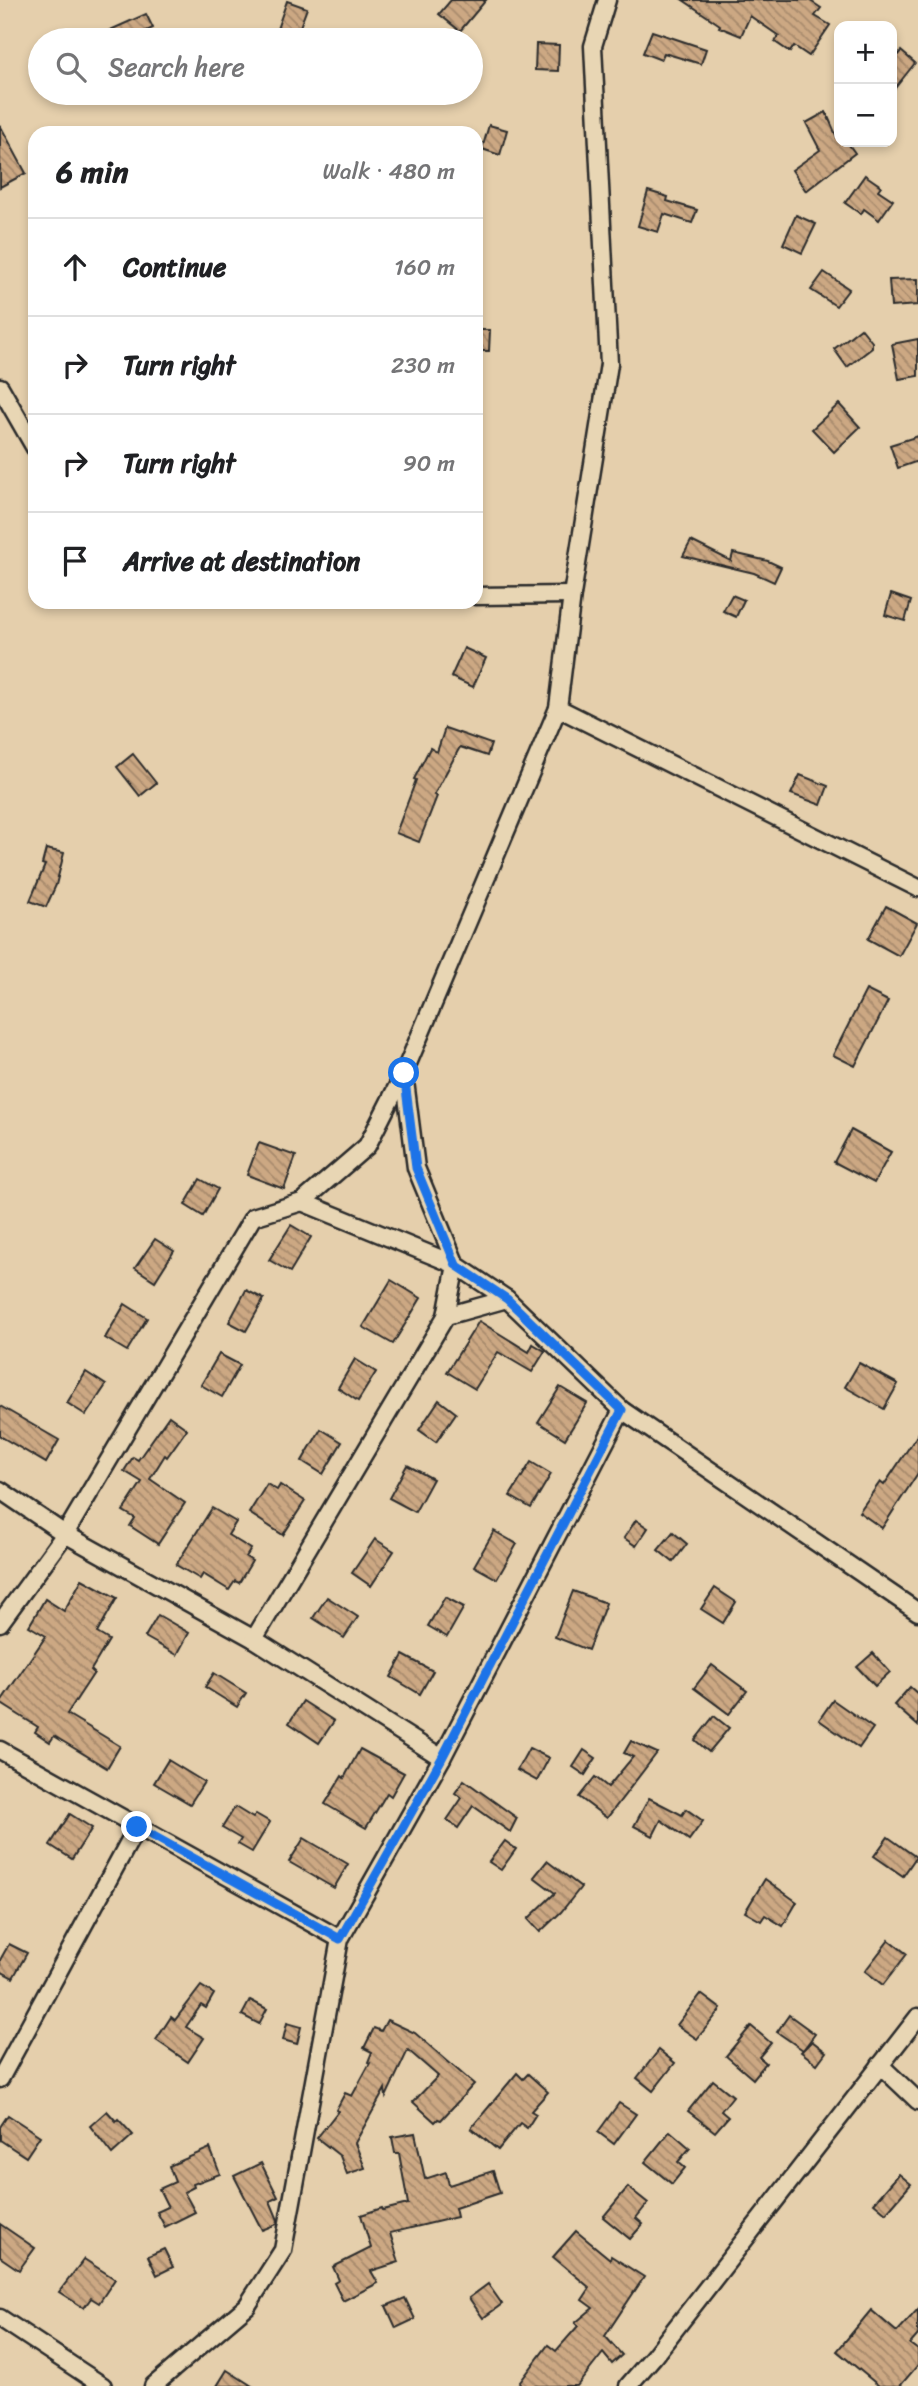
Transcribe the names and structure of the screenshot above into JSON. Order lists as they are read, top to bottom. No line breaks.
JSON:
{"page":{"map_buttons":["+","−"],"search":"Search here","heading":["6 min","Walk · 480 m"],"list":[["Continue","160 m"],["Turn right","230 m"],["Turn right","90 m"],"Arrive at destination"]}}
